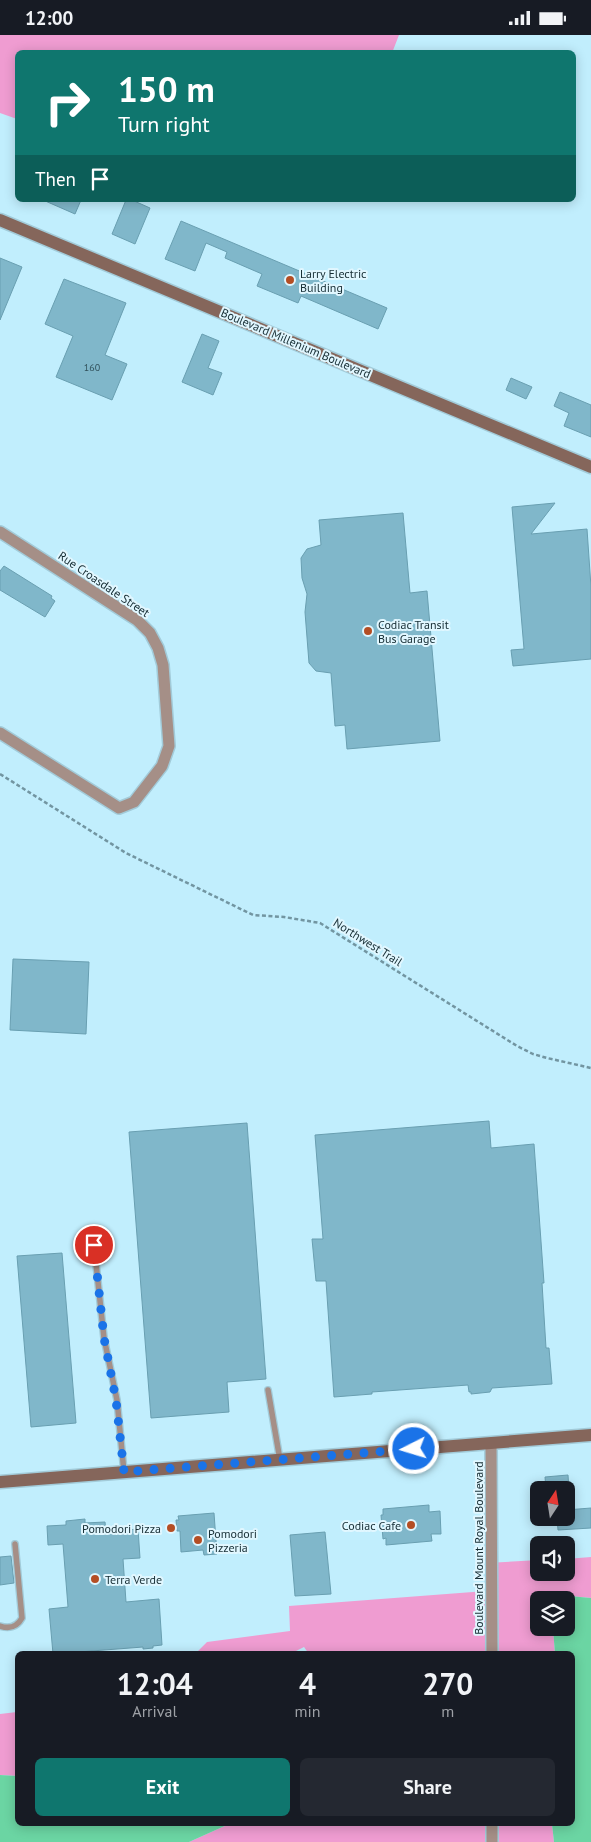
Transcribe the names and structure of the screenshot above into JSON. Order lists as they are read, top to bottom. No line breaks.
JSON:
{"streets":{"main road":["Boulevard Millenium Boulevard"],"street":["Rue Croasdale Street","Boulevard Mount Royal Boulevard"],"path":["Northwest Trail"]},"places":["Larry Electric Building","Codiac Transit Bus Garage","Codiac Cafe","Pomodori Pizza","Pomodori Pizzeria","Terra Verde"],"house_numbers":["160"],"north":"top","page":{"status":"12:00","turn":["150 m","Turn right"],"then":"Then","eta":["12:04","Arrival","4","min","270","m"],"buttons":["Exit","Share"]}}
